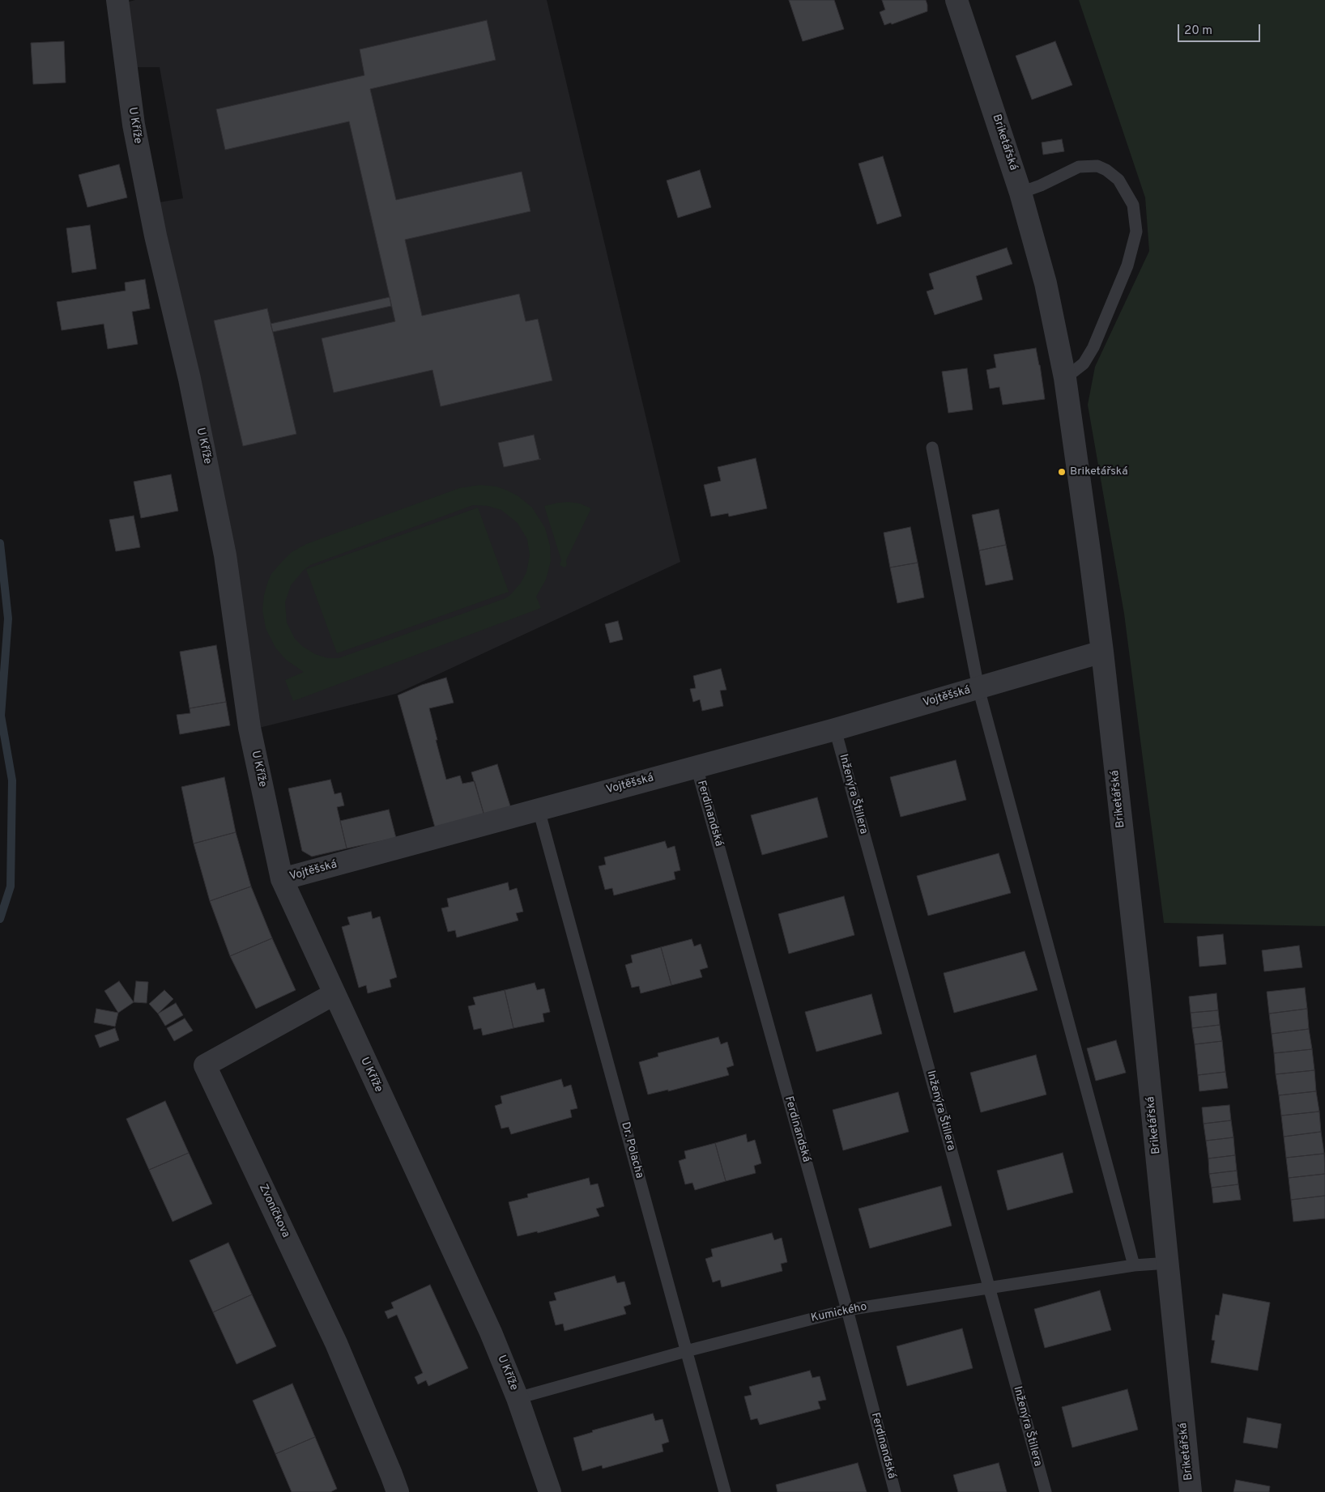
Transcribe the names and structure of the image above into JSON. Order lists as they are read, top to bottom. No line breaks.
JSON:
{"streets":{"street":["U Kříže","Briketářská","Vojtěšská","Zvoníčkova"],"lane":["Inženýra Štillera","Ferdinandská","Dr. Polacha","Kumického"]},"crossings":[["U Kříže","Vojtěšská"],["U Kříže","Zvoníčkova"],["U Kříže","Kumického"],["Briketářská","Vojtěšská"],["Briketářská","Kumického"],["Vojtěšská","Inženýra Štillera"],["Vojtěšská","Ferdinandská"],["Vojtěšská","Dr. Polacha"],["Inženýra Štillera","Kumického"],["Ferdinandská","Kumického"],["Dr. Polacha","Kumického"]],"places":["Briketářská"],"scale_bar":"20 m"}
